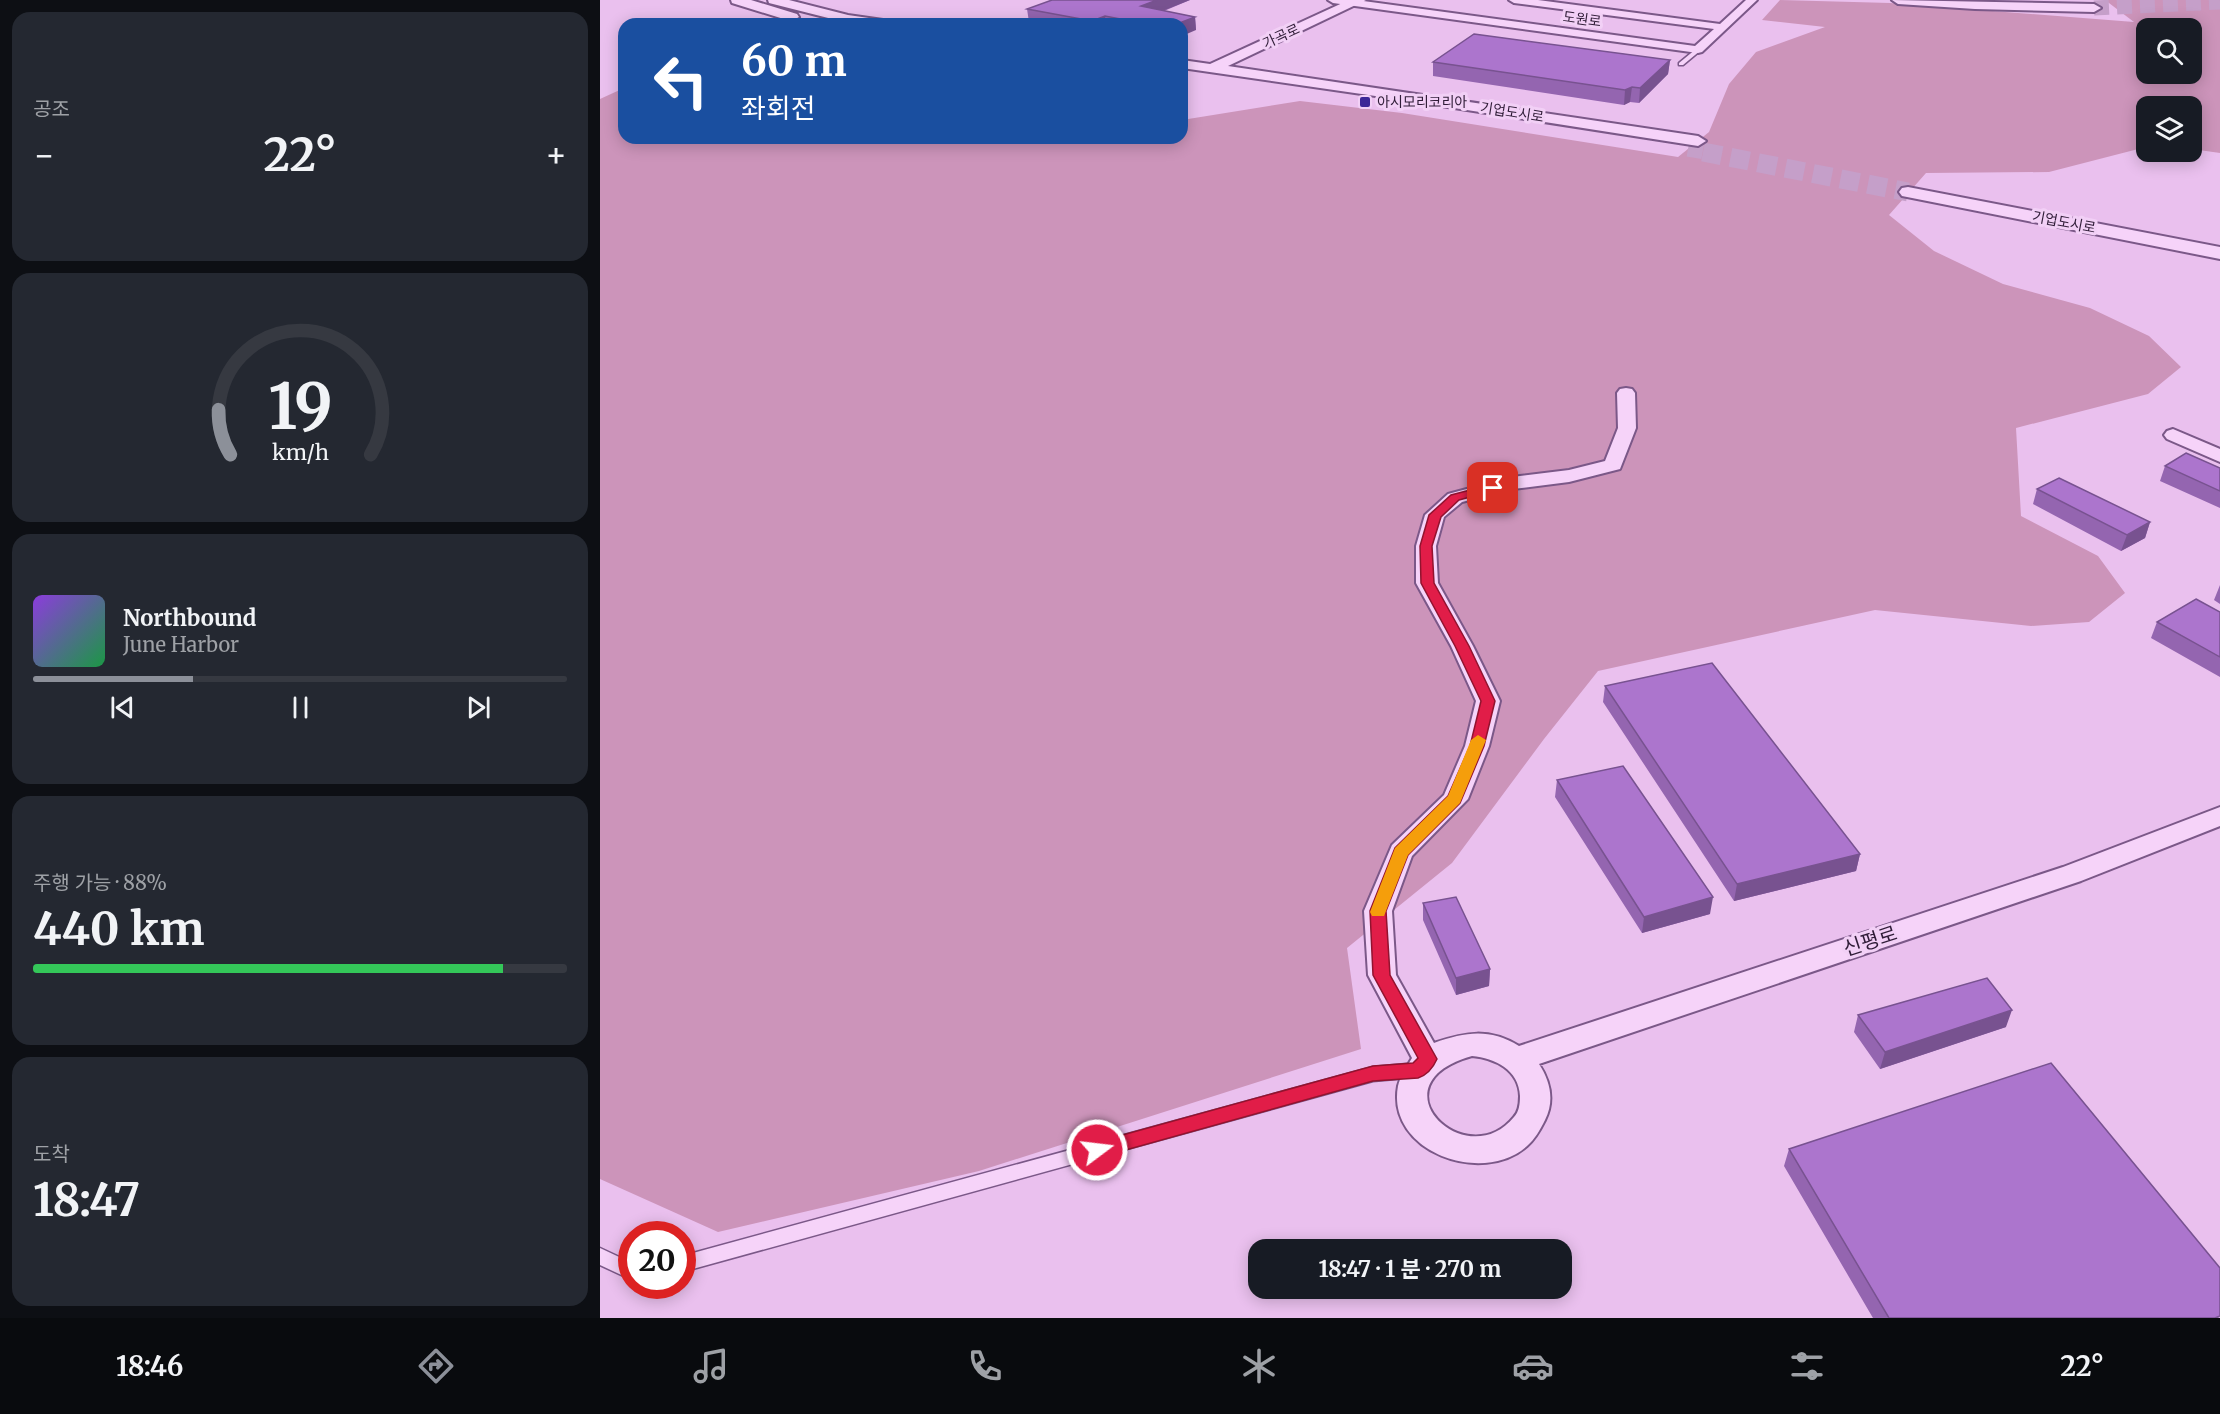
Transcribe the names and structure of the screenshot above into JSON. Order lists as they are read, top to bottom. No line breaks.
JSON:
{"streets":{"street":["도원로","가곡로","기업도시로","신평로"]},"crossings":[["도원로","가곡로"],["가곡로","기업도시로"]],"places":{"transit":["아시모리코리아"]},"page":{"tile":["공조",["주행 가능 · 88%","440 km"],["도착","18:47"]],"turn":["60 m","좌회전"],"heat":["−","22°","+"],"song":["Northbound","June Harbor"],"limit":"20","trip":"18:47 · 1 분 · 270 m","tabs":["18:46","22°"],"gauge":["19","km/h"]}}
